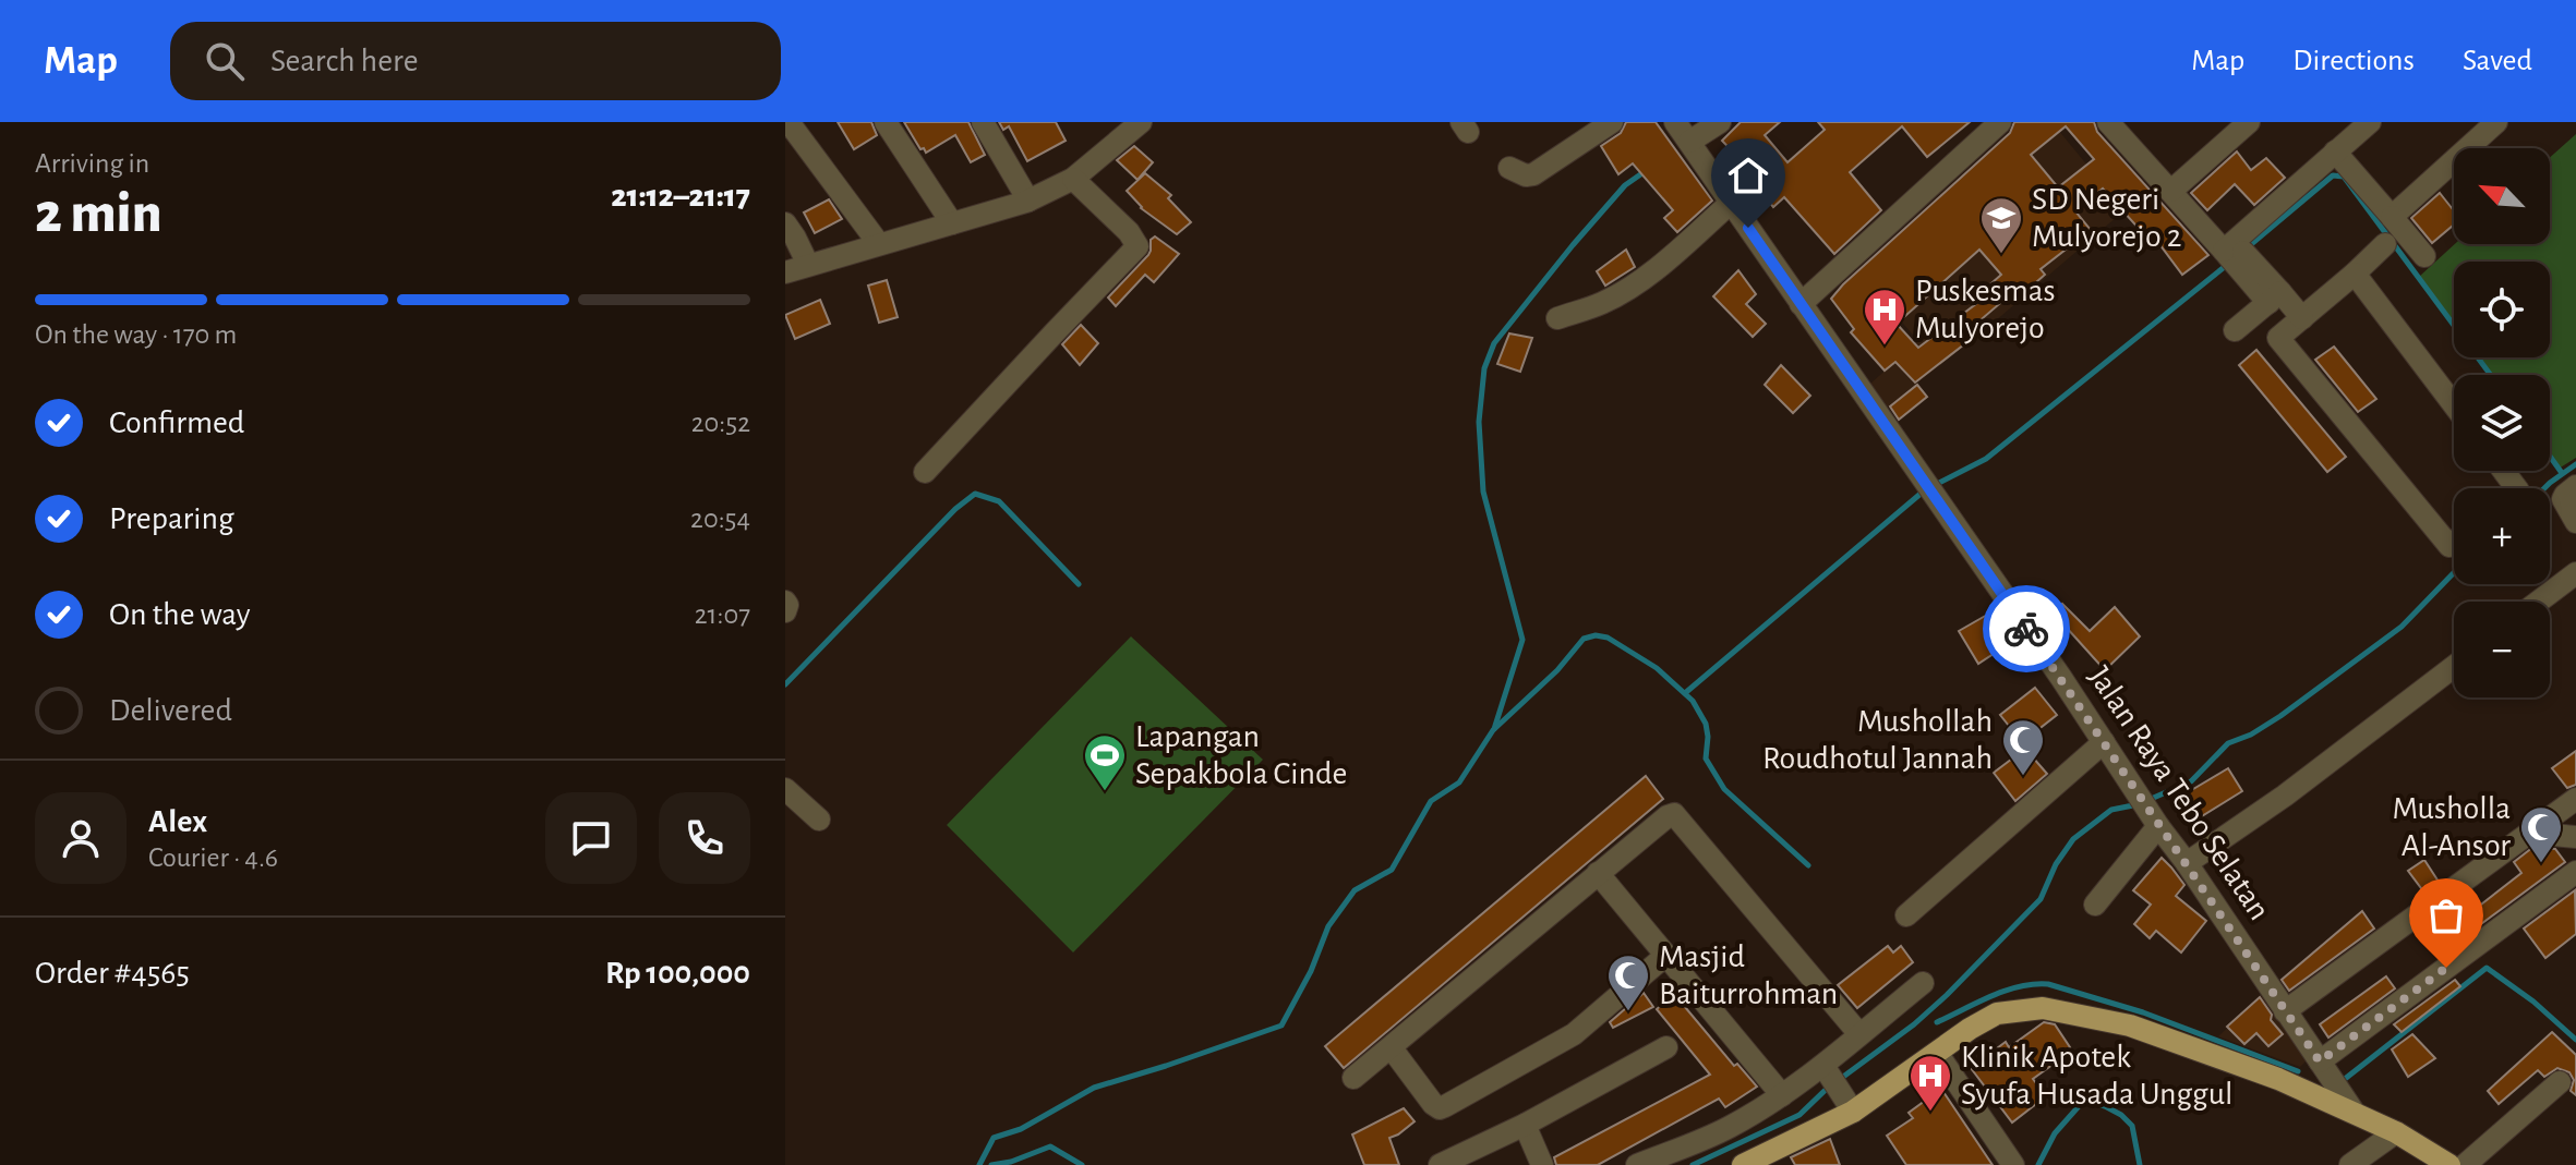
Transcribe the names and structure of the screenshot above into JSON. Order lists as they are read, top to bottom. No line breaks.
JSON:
{"streets":{"street":["Jalan Raya Tebo Selatan"]},"places":{"school or university":["SD Negeri Mulyorejo 2"],"hospital":["Puskesmas Mulyorejo","Klinik Apotek Syufa Husada Unggul"],"mosque":["Mushollah Roudhotul Jannah","Musholla Al-Ansor","Masjid Baiturrohman"],"sports":["Lapangan Sepakbola Cinde"]},"north":"top left","page":{"header":"Map","search":"Search here","nav":["Map","Directions","Saved"],"heading":["2 min","Arriving in","21:12–21:17"],"panel":["Alex","Courier · 4.6","Order #4565","Rp 100,000"],"map_buttons":["+","−"],"bar":"On the way · 170 m","list":[["Confirmed","20:52"],["Preparing","20:54"],["On the way","21:07"],"Delivered"]}}
